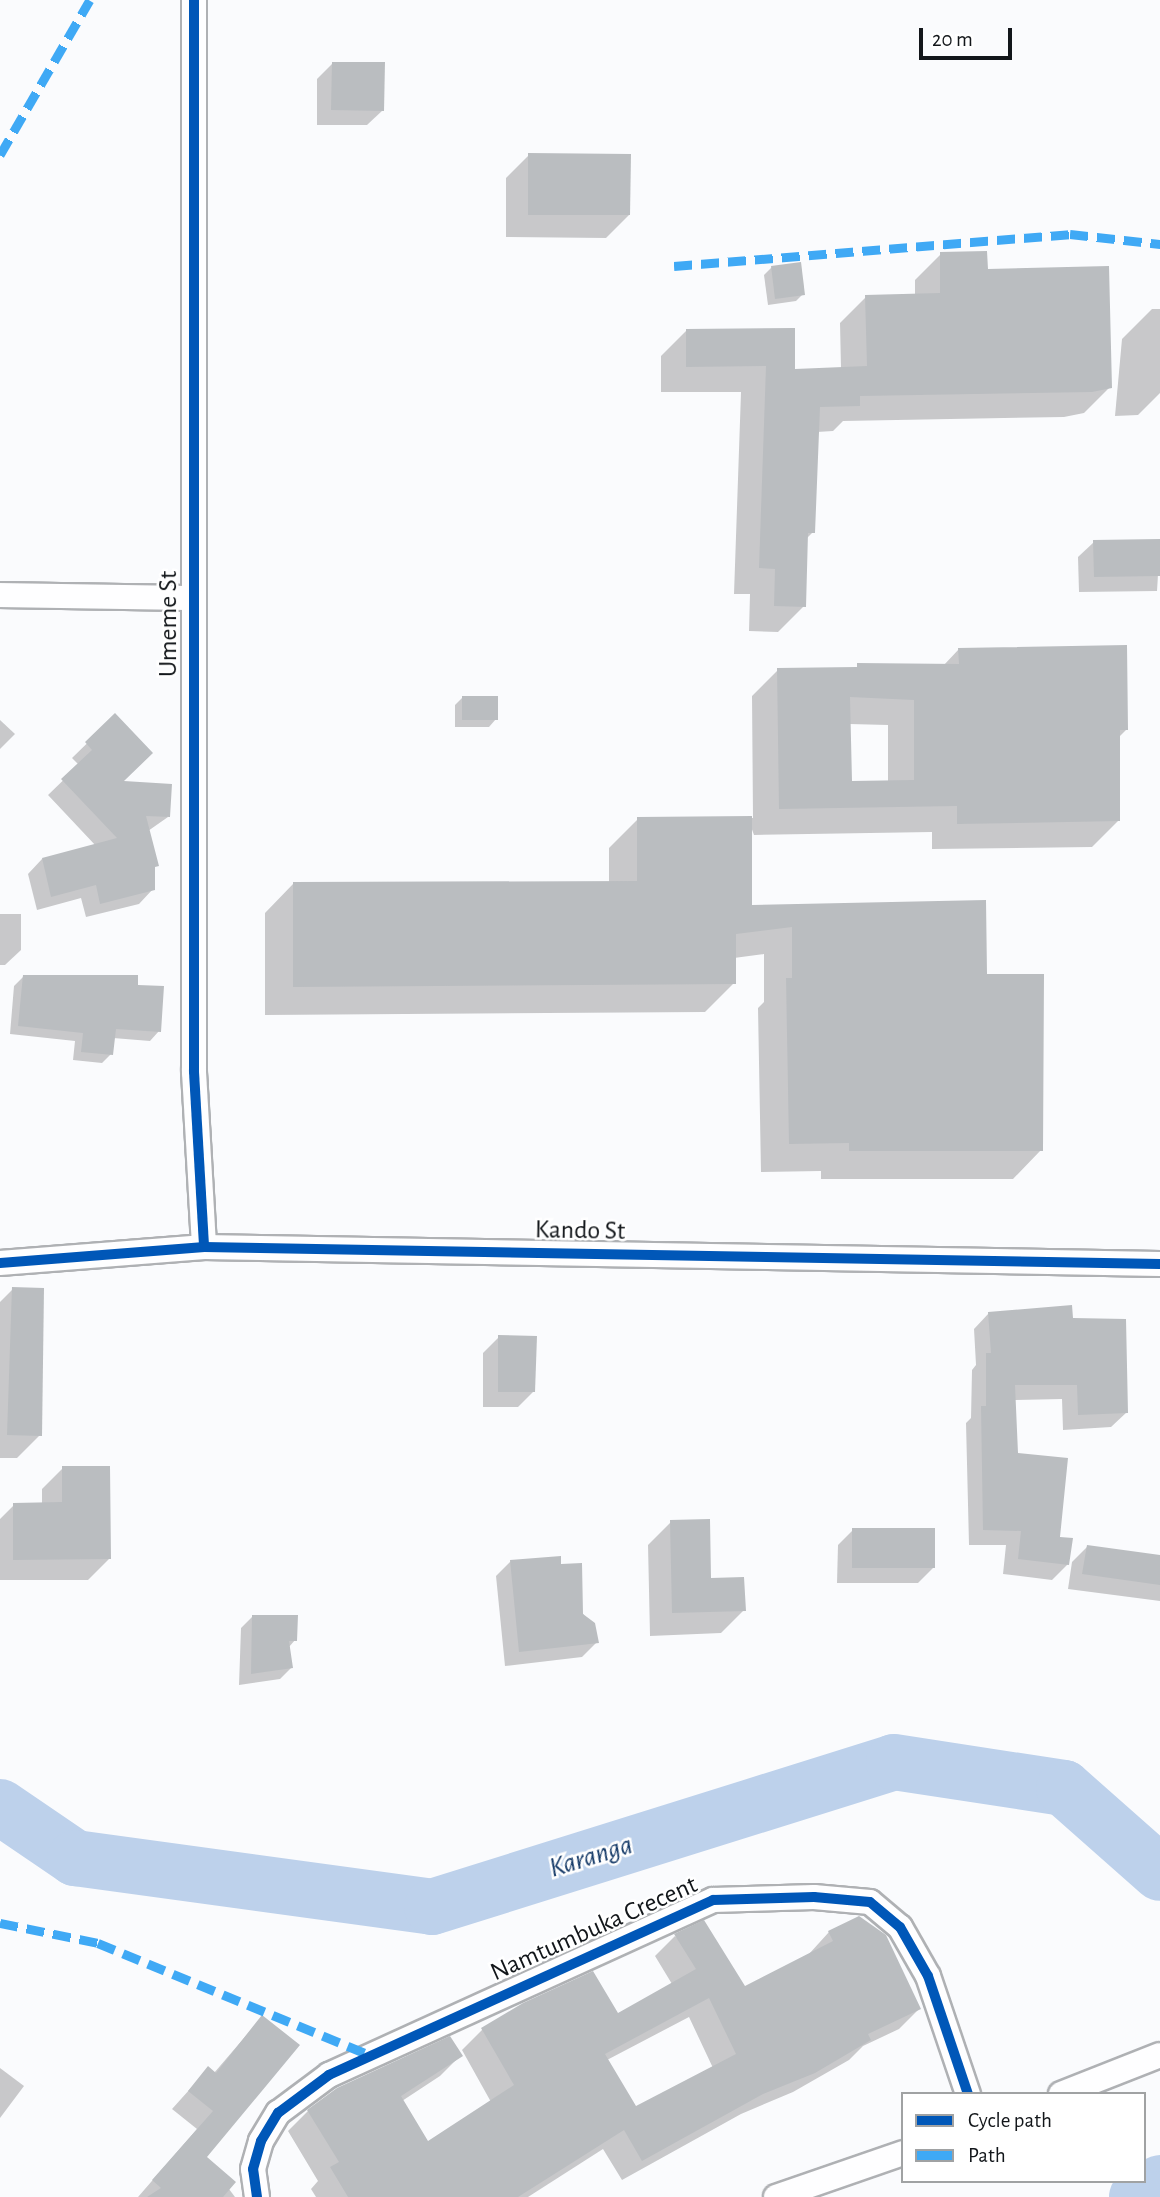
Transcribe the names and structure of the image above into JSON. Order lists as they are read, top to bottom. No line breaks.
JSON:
{"streets":{"street":["Umeme St","Kando St","Namtumbuka Crecent"]},"crossings":[["Umeme St","Kando St"]],"water":["Karanga"],"legend":["Cycle path","Path"],"scale_bar":"20 m"}
